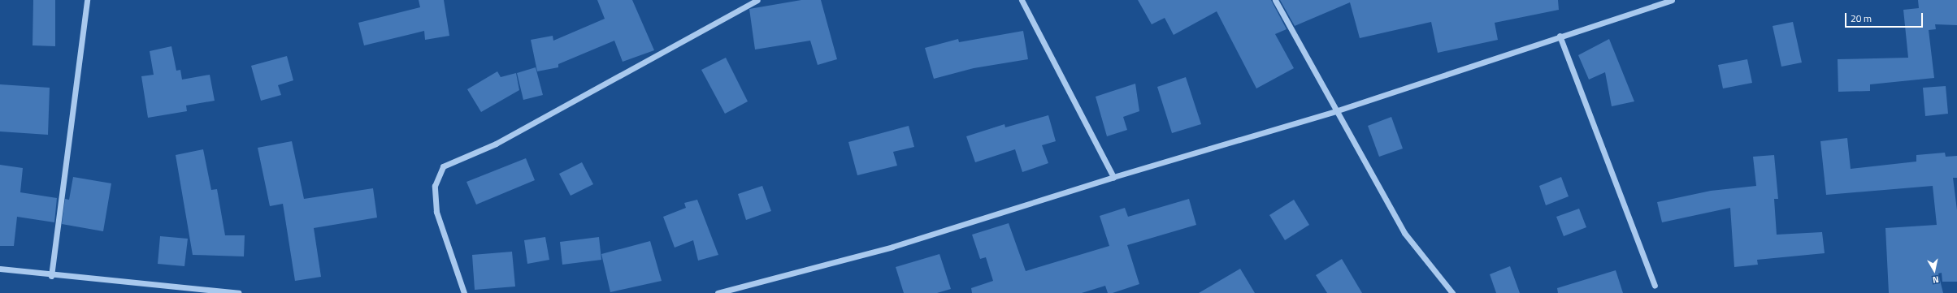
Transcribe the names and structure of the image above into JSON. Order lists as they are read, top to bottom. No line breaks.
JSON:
{"scale_bar":"20 m","north":"bottom"}
